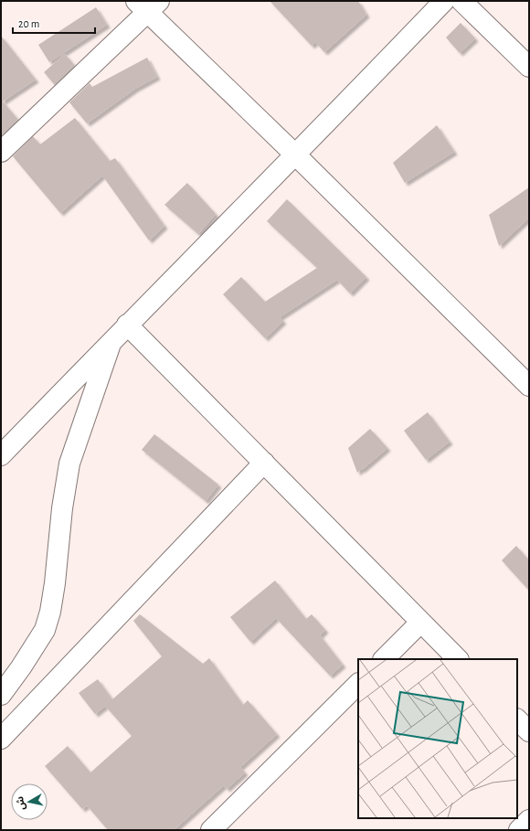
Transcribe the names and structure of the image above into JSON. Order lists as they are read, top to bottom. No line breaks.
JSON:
{"scale_bar":"20 m","north":"left"}
